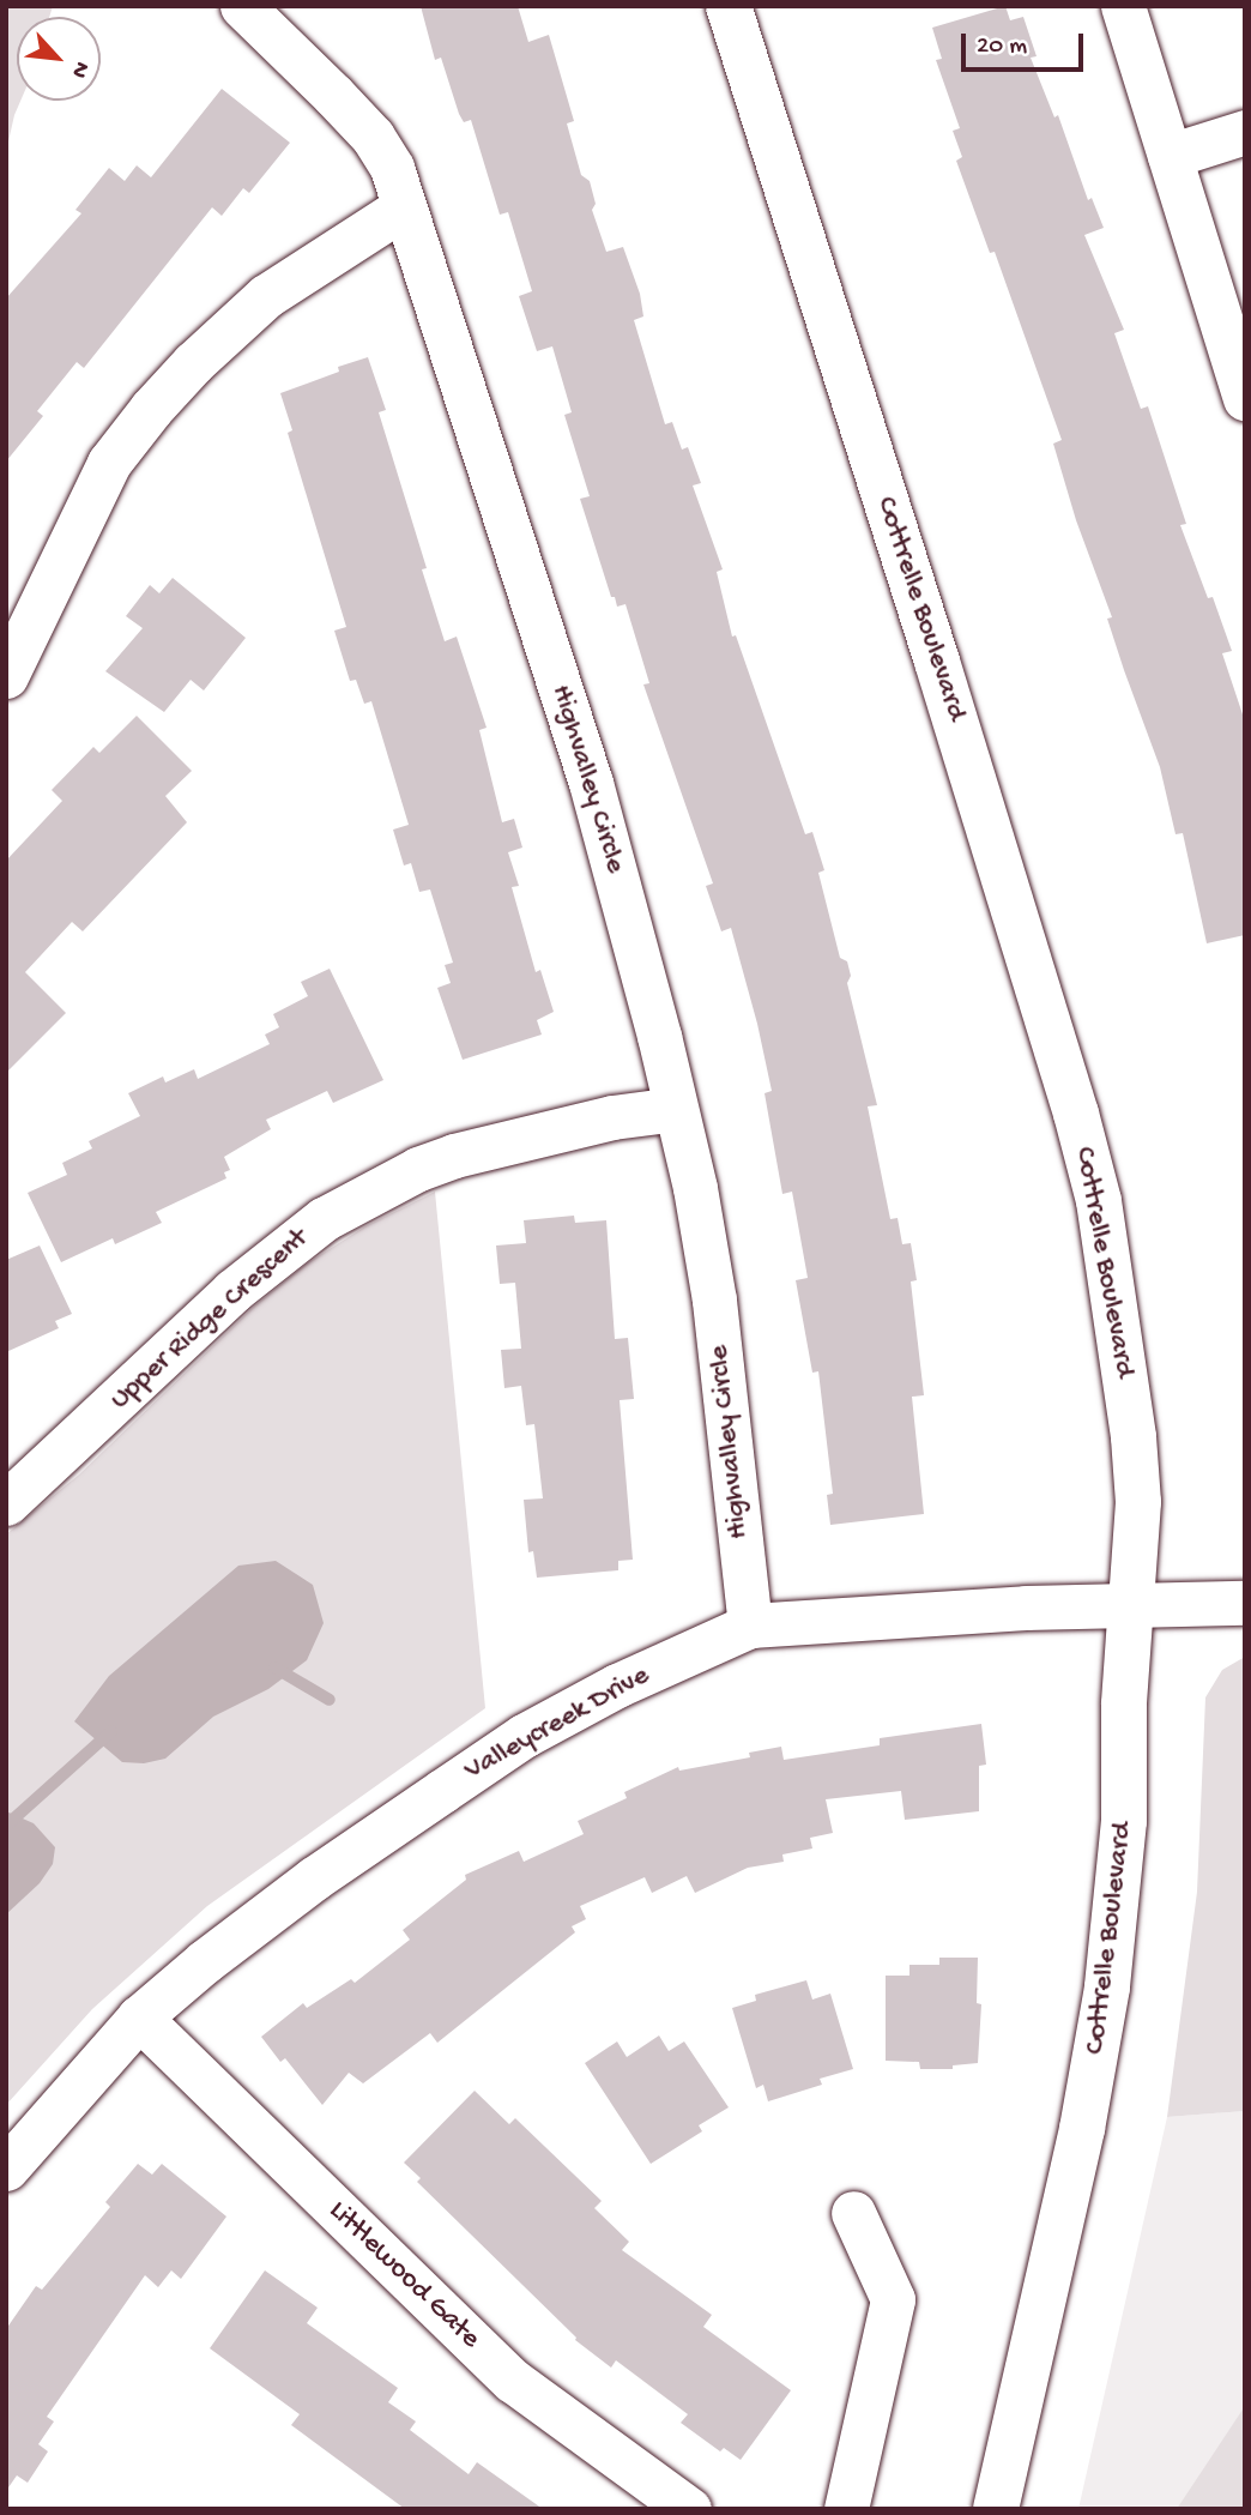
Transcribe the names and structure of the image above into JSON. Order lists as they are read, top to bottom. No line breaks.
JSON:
{"streets":{"main road":["Cottrelle Boulevard"],"street":["Highvalley Circle","Upper Ridge Crescent","Valleycreek Drive","Littlewood Gate"]},"crossings":[["Cottrelle Boulevard","Valleycreek Drive"],["Highvalley Circle","Upper Ridge Crescent"],["Highvalley Circle","Valleycreek Drive"],["Valleycreek Drive","Littlewood Gate"]],"scale_bar":"20 m","north":"bottom right"}
